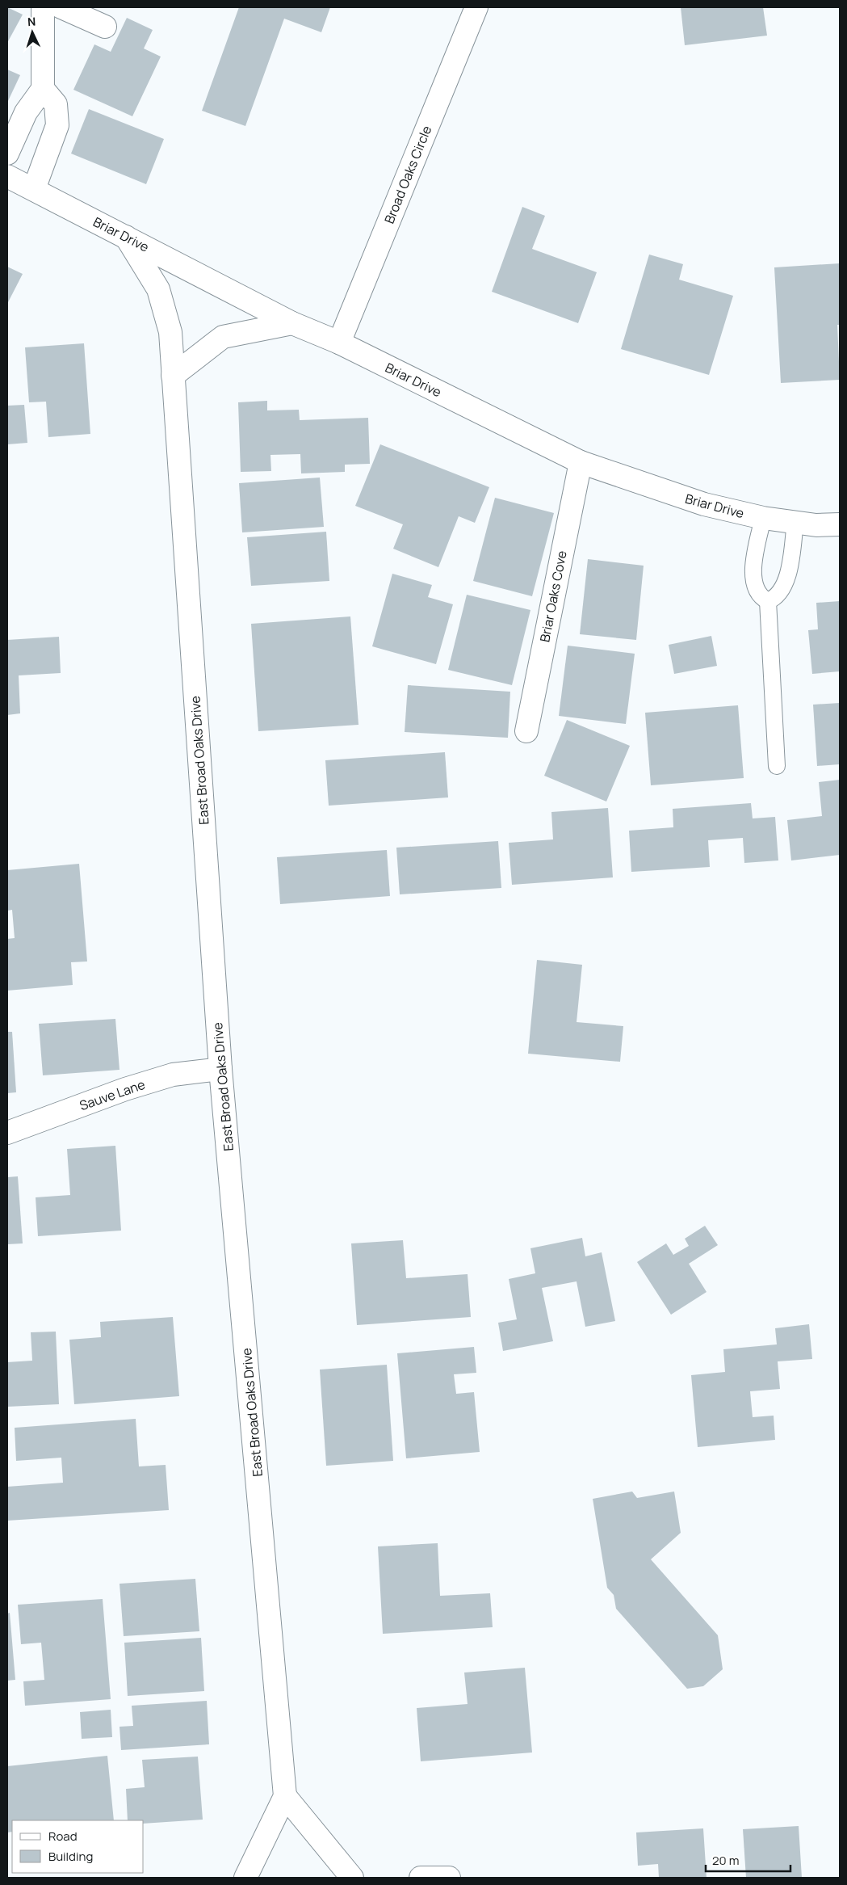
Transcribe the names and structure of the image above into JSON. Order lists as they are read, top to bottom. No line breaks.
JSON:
{"streets":{"street":["Broad Oaks Circle","Briar Drive","Briar Oaks Cove","East Broad Oaks Drive","Sauve Lane"]},"crossings":[["Broad Oaks Circle","Briar Drive"],["Briar Drive","Briar Oaks Cove"],["Briar Drive","East Broad Oaks Drive"],["East Broad Oaks Drive","Sauve Lane"]],"legend":["Road","Building"],"scale_bar":"20 m","north":"top"}
